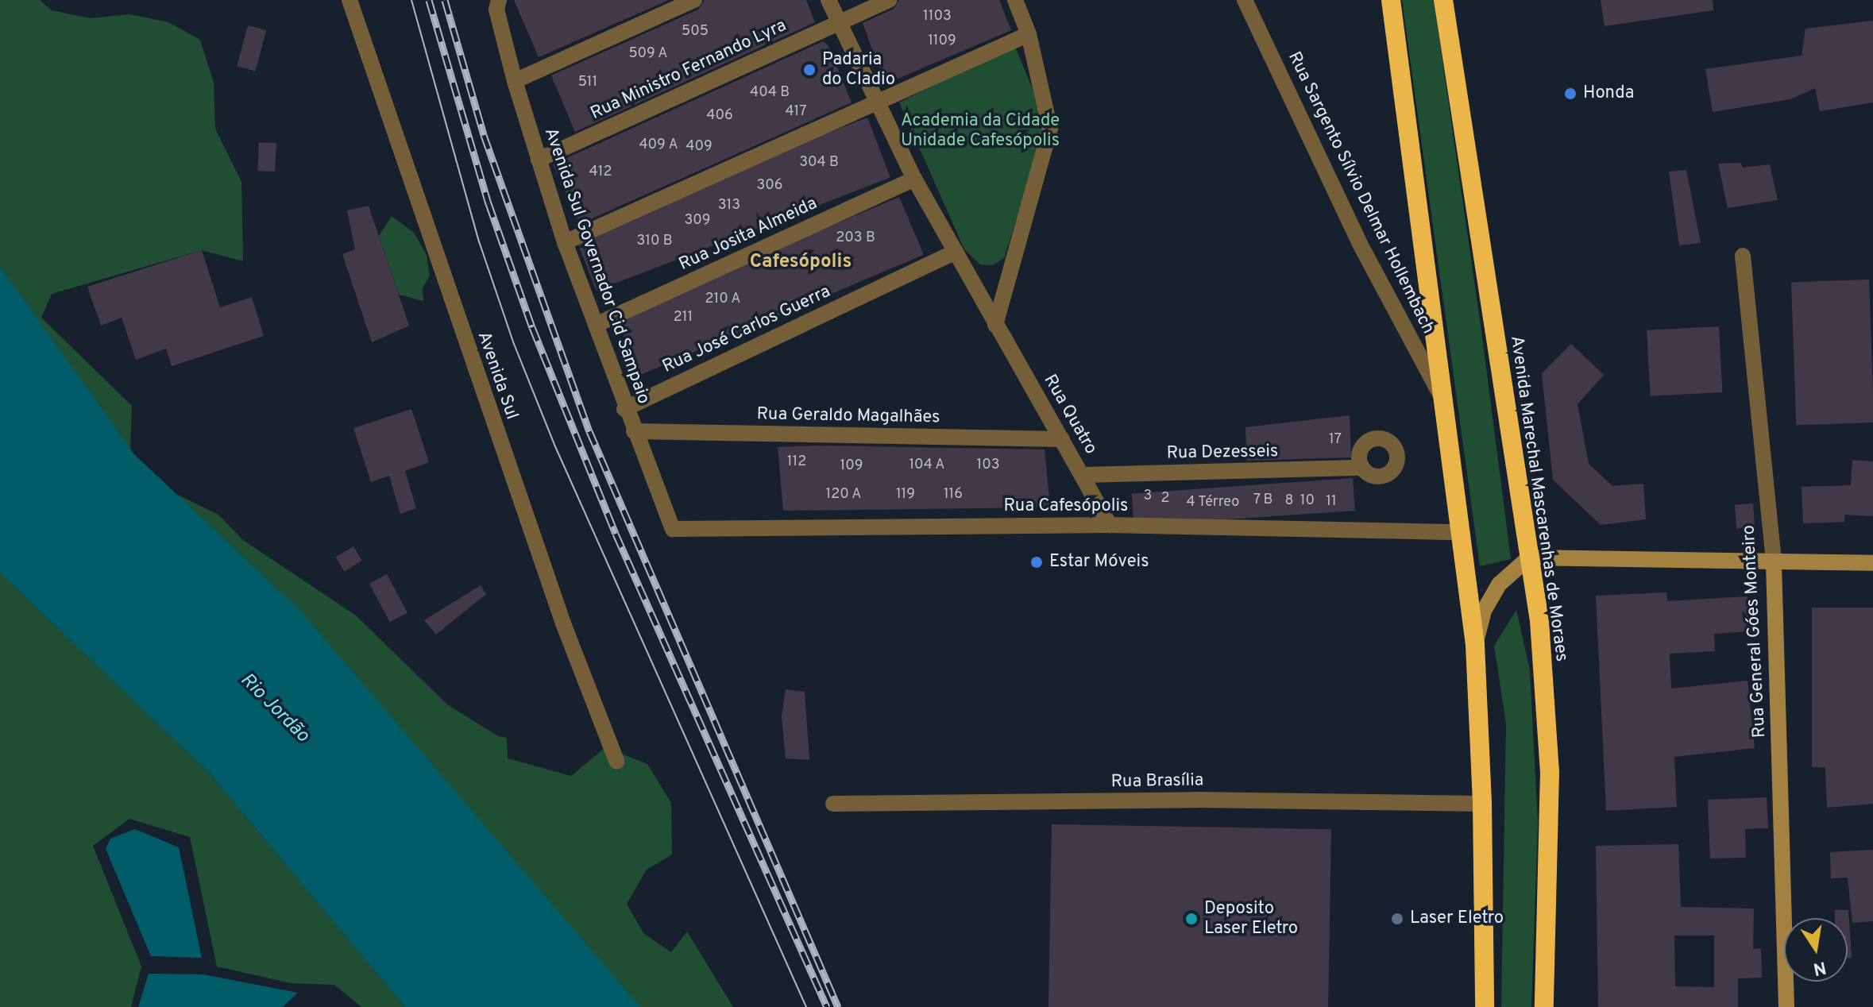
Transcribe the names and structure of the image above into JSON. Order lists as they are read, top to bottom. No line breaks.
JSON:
{"streets":{"highway":["Avenida Marechal Mascarenhas de Moraes"],"main road":["Rua General Góes Monteiro"],"street":["Rua Ministro Fernando Lyra","Rua Sargento Sílvio Delmar Hollembach","Rua Josita Almeida","Avenida Sul Governador Cid Sampaio","Rua José Carlos Guerra","Avenida Sul","Rua Quatro","Rua Geraldo Magalhães","Rua Dezesseis","Rua Cafesópolis","Rua Brasília"]},"crossings":[["Rua Ministro Fernando Lyra","Avenida Sul Governador Cid Sampaio"],["Rua Ministro Fernando Lyra","Rua Quatro"],["Rua Josita Almeida","Avenida Sul Governador Cid Sampaio"],["Rua Josita Almeida","Rua Quatro"],["Avenida Sul Governador Cid Sampaio","Rua José Carlos Guerra"],["Avenida Sul Governador Cid Sampaio","Rua Geraldo Magalhães"],["Avenida Sul Governador Cid Sampaio","Rua Cafesópolis"],["Rua José Carlos Guerra","Rua Quatro"],["Rua Quatro","Rua Geraldo Magalhães"],["Rua Quatro","Rua Dezesseis"],["Rua Quatro","Rua Cafesópolis"]],"districts":["Cafesópolis"],"water":["Rio Jordão"],"parks":["Academia da Cidade Unidade Cafesópolis"],"places":["Padaria do Cladio","Honda","Estar Móveis","Deposito Laser Eletro","Laser Eletro"],"house_numbers":["1103","505","1109","509 A","511","404 B","417","406","409 A","409","304 B","412","306","313","309","203 B","310 B","210 A","211","17","112","104 A","103","109","120 A","119","116","3","2","7 B","8","10","11","4 Térreo"],"north":"bottom"}
